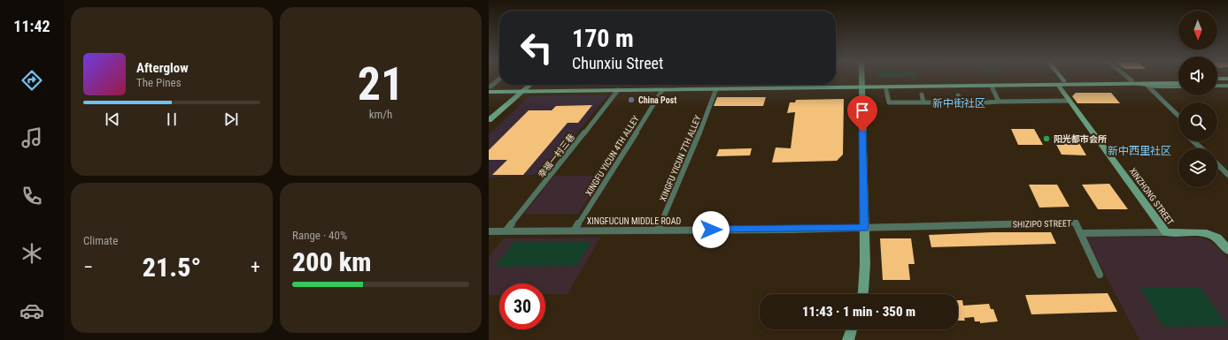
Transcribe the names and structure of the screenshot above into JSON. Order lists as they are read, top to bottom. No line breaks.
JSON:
{"streets":{"street":["幸福一村三巷","XINGFU YICUN 4TH ALLEY","XINGFU YICUN 7TH ALLEY","XINZHONG STREET","XINGFUCUN MIDDLE ROAD","SHIZIPO STREET"]},"crossings":[["幸福一村三巷","XINGFUCUN MIDDLE ROAD"],["XINGFU YICUN 4TH ALLEY","XINGFUCUN MIDDLE ROAD"],["XINGFU YICUN 7TH ALLEY","XINGFUCUN MIDDLE ROAD"],["XINZHONG STREET","SHIZIPO STREET"],["XINGFUCUN MIDDLE ROAD","SHIZIPO STREET"]],"districts":["新中街社区","新中西里社区"],"places":["China Post","阳光都市会所"],"north":"bottom","page":{"tabs":"11:42","tile":[["21","km/h"],"Climate",["Range · 40%","200 km"]],"turn":["170 m","Chunxiu Street"],"song":["Afterglow","The Pines"],"heat":["−","21.5°","+"],"limit":"30","trip":"11:43 · 1 min · 350 m"}}
